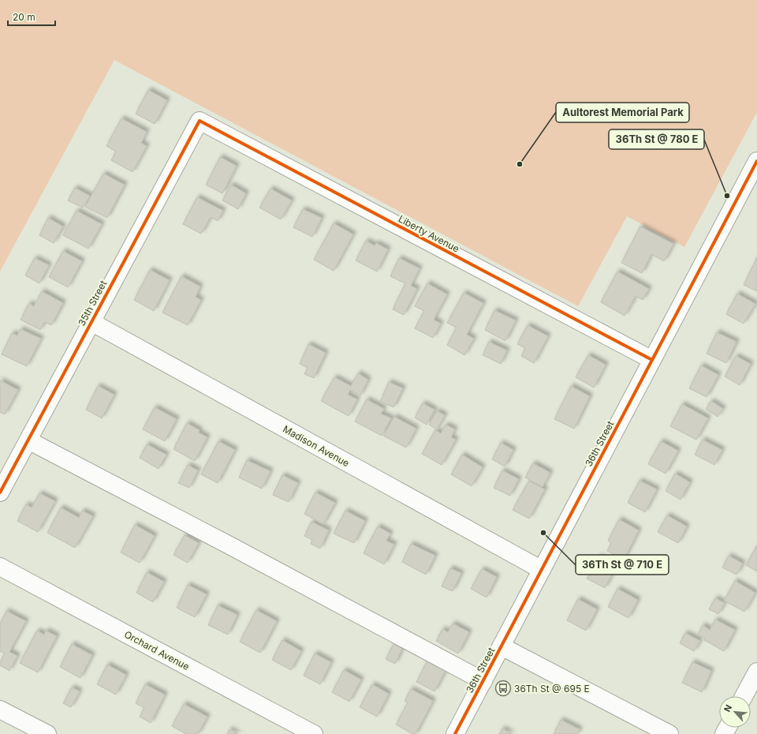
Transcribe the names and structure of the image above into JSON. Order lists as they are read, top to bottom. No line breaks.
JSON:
{"streets":{"street":["Liberty Avenue","35th Street","36th Street","Madison Avenue","Orchard Avenue"]},"crossings":[["Liberty Avenue","35th Street"],["Liberty Avenue","36th Street"],["35th Street","Madison Avenue"],["36th Street","Madison Avenue"]],"places":{"other":["Aultorest Memorial Park","36Th St @ 780 E","36Th St @ 710 E"],"bus stop":["36Th St @ 695 E"]},"scale_bar":"20 m","north":"top left"}
